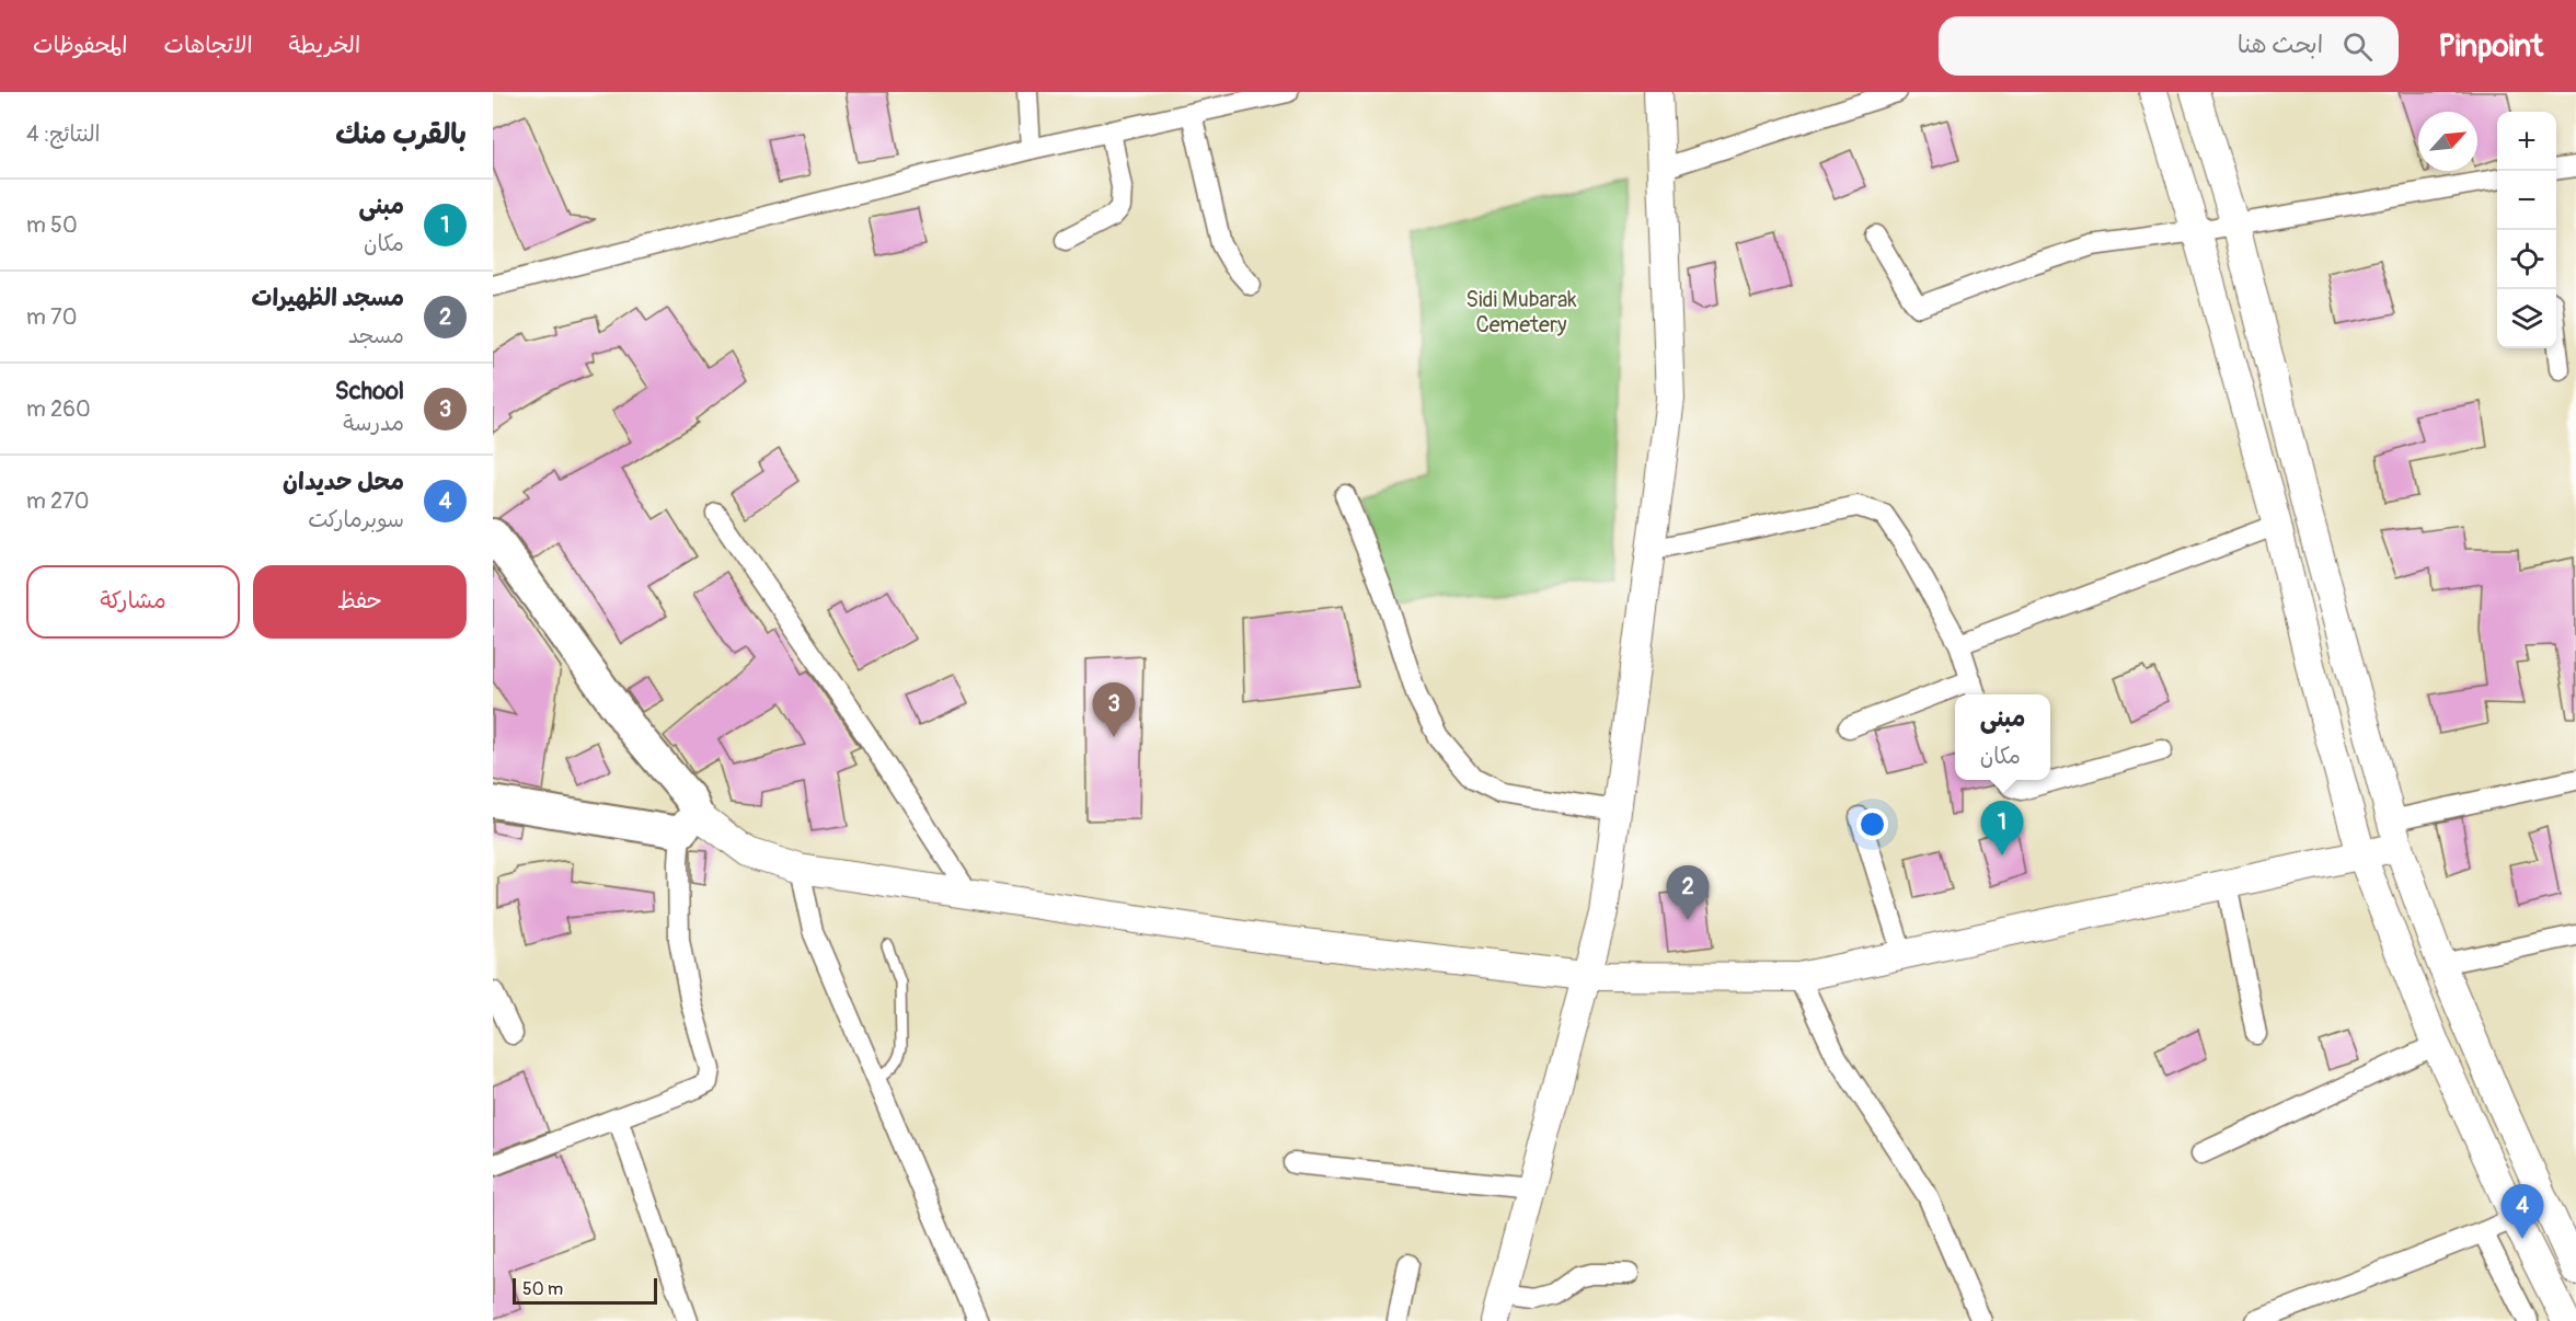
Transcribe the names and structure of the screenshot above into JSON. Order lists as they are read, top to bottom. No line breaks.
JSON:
{"parks":["Sidi Mubarak Cemetery"],"scale_bar":"50 m","north":"top right","page":{"header":"Pinpoint","search":"ابحث هنا","nav":["الخريطة","الاتجاهات","المحفوظات"],"heading":["بالقرب منك","النتائج: 4"],"map_buttons":["+","−"],"list":[{"mark":"1","name":"مبنى","note":"مكان","value":"50 m"},{"mark":"2","name":"مسجد الظهيرات","note":"مسجد","value":"70 m"},{"mark":"3","name":"School","note":"مدرسة","value":"260 m"},{"mark":"4","name":"محل حديدان","note":"سوبرماركت","value":"270 m"}],"buttons":["حفظ","مشاركة"],"pins":["3","1","2","4"],"popup":["مبنى","مكان"],"scale":"50 m"}}
